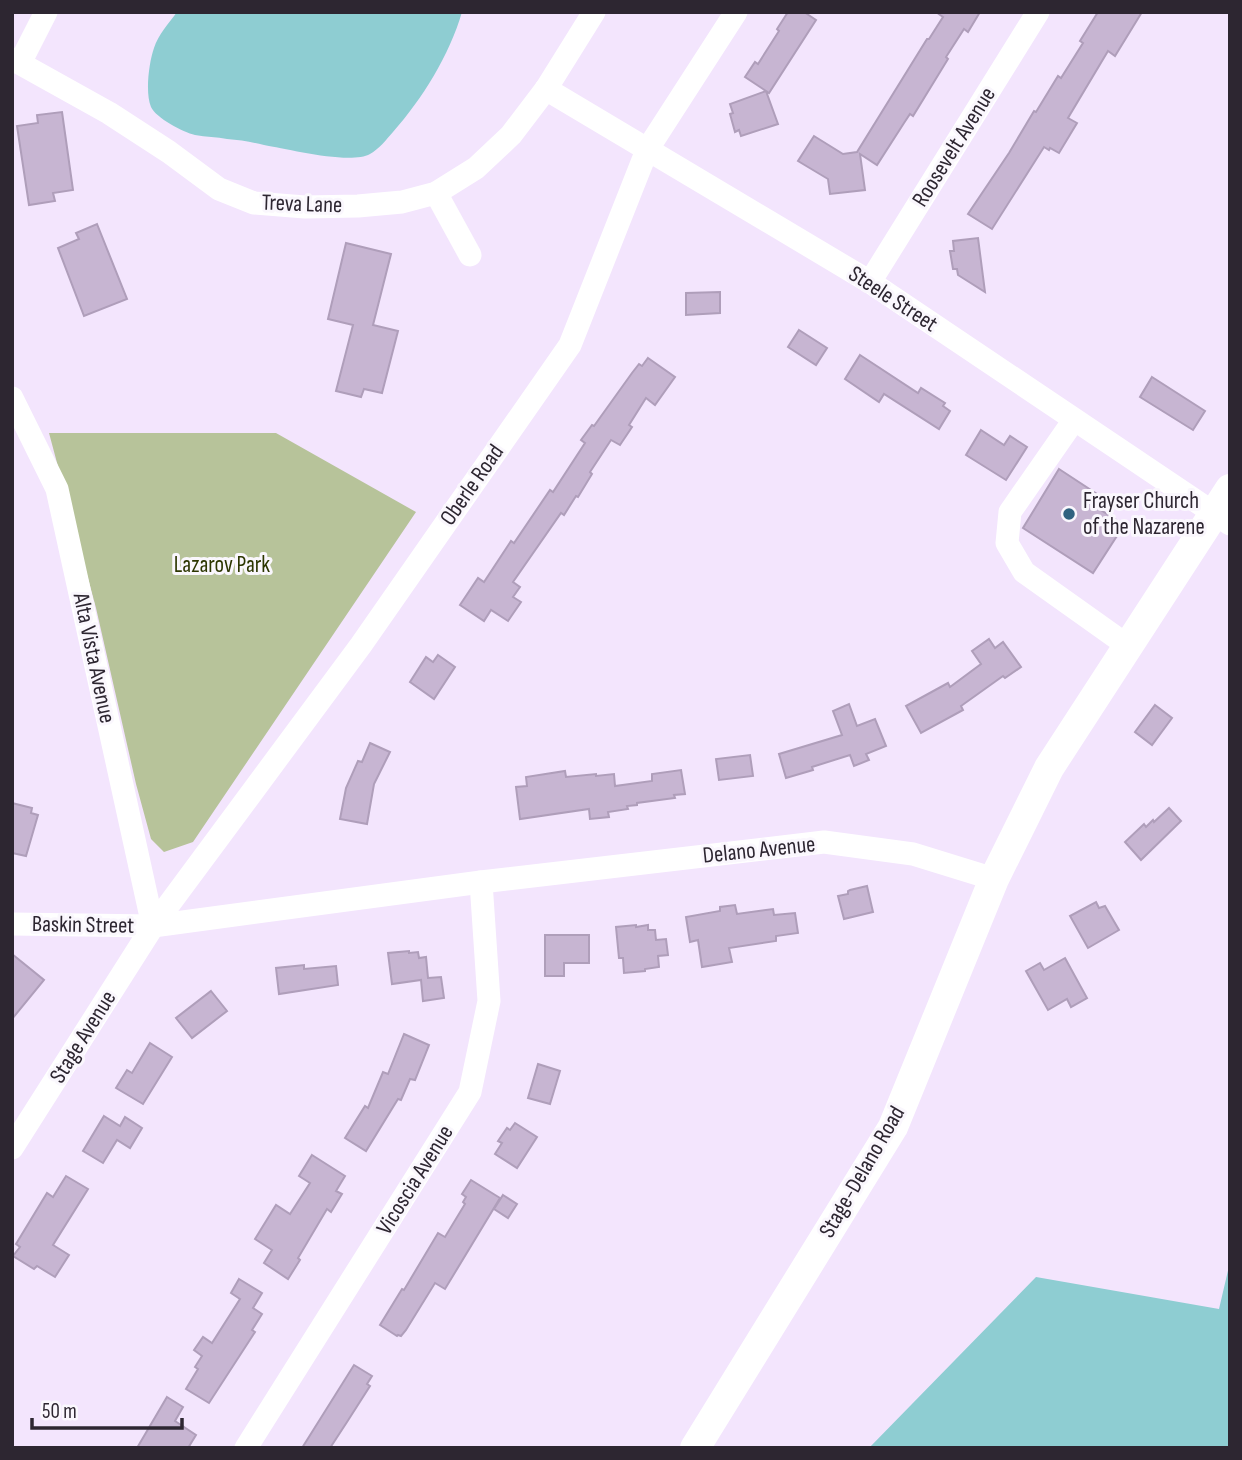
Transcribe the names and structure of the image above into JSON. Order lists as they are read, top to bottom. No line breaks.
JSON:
{"streets":{"main road":["Stage-Delano Road"],"street":["Roosevelt Avenue","Treva Lane","Steele Street","Oberle Road","Alta Vista Avenue","Delano Avenue","Baskin Street","Stage Avenue","Vicoscia Avenue"]},"crossings":[["Roosevelt Avenue","Steele Street"],["Treva Lane","Steele Street"],["Steele Street","Oberle Road"],["Oberle Road","Alta Vista Avenue"],["Oberle Road","Delano Avenue"],["Oberle Road","Baskin Street"],["Oberle Road","Stage Avenue"],["Alta Vista Avenue","Delano Avenue"],["Alta Vista Avenue","Baskin Street"],["Alta Vista Avenue","Stage Avenue"],["Delano Avenue","Baskin Street"],["Delano Avenue","Stage Avenue"],["Delano Avenue","Stage-Delano Road"],["Delano Avenue","Vicoscia Avenue"],["Baskin Street","Stage Avenue"]],"parks":["Lazarov Park"],"places":["Frayser Church of the Nazarene"],"scale_bar":"50 m"}
